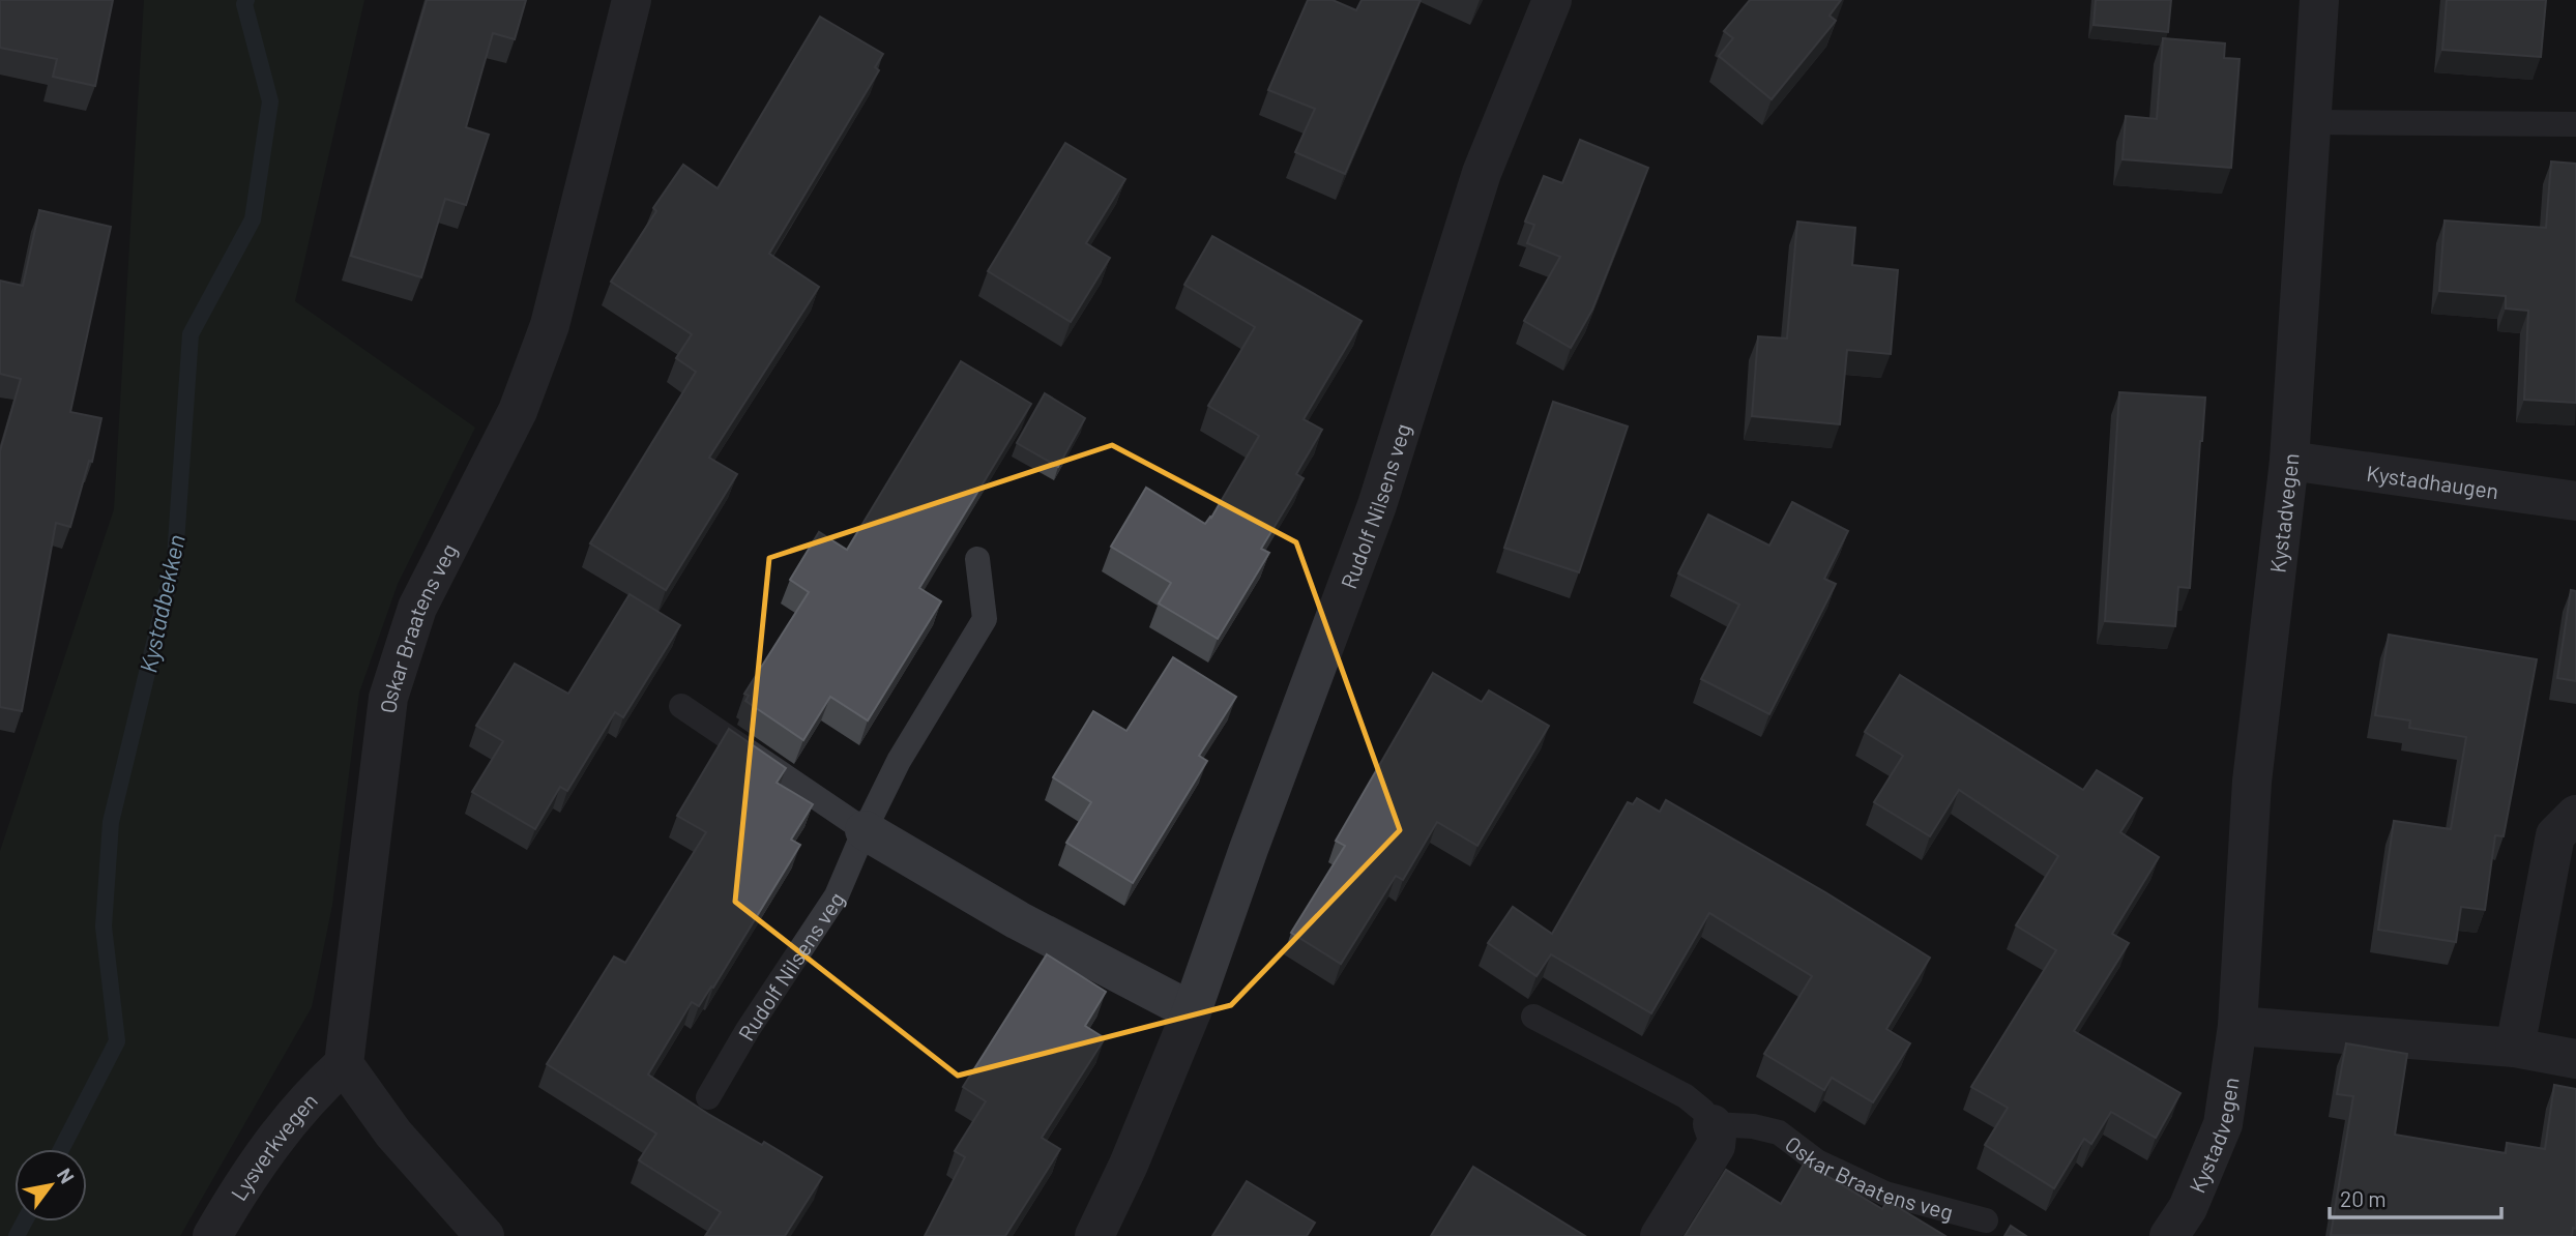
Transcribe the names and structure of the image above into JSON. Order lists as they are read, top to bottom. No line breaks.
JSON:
{"streets":{"street":["Kystadhaugen","Rudolf Nilsens veg","Kystadvegen","Oskar Braatens veg","Lysverkvegen"]},"crossings":[["Kystadhaugen","Kystadvegen"],["Oskar Braatens veg","Lysverkvegen"]],"water":["Kystadbekken"],"scale_bar":"20 m","north":"top right"}
